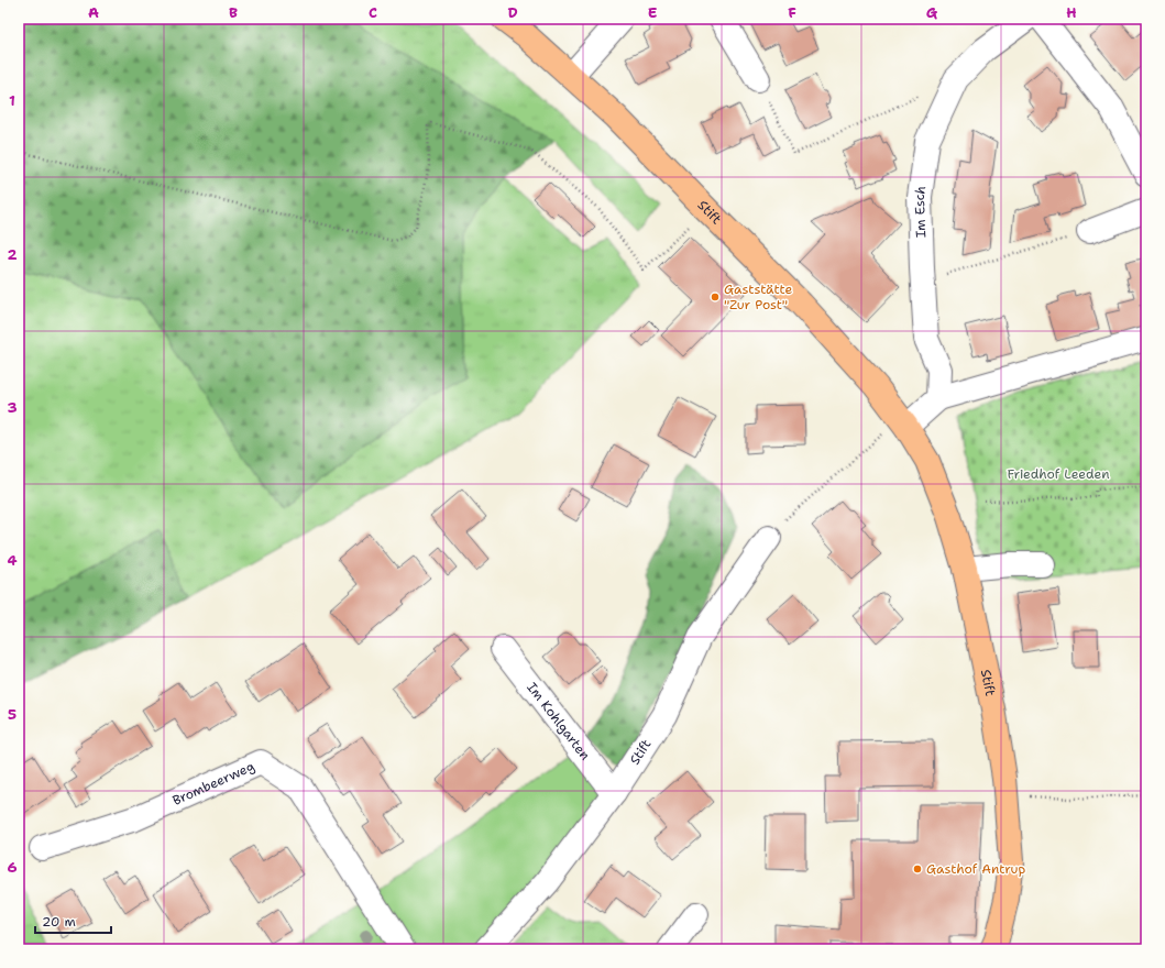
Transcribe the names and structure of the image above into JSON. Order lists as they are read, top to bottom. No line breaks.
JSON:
{"streets":{"main road":["Stift"],"street":["Im Esch","Im Kohlgarten","Brombeerweg"]},"crossings":[["Stift","Im Kohlgarten"]],"parks":["Friedhof Leeden"],"places":["Gaststätte \"Zur Post\"","Gasthof Antrup"],"scale_bar":"20 m","grid":{"columns":["A","B","C","D","E","F","G","H"],"rows":["1","2","3","4","5","6"]}}
